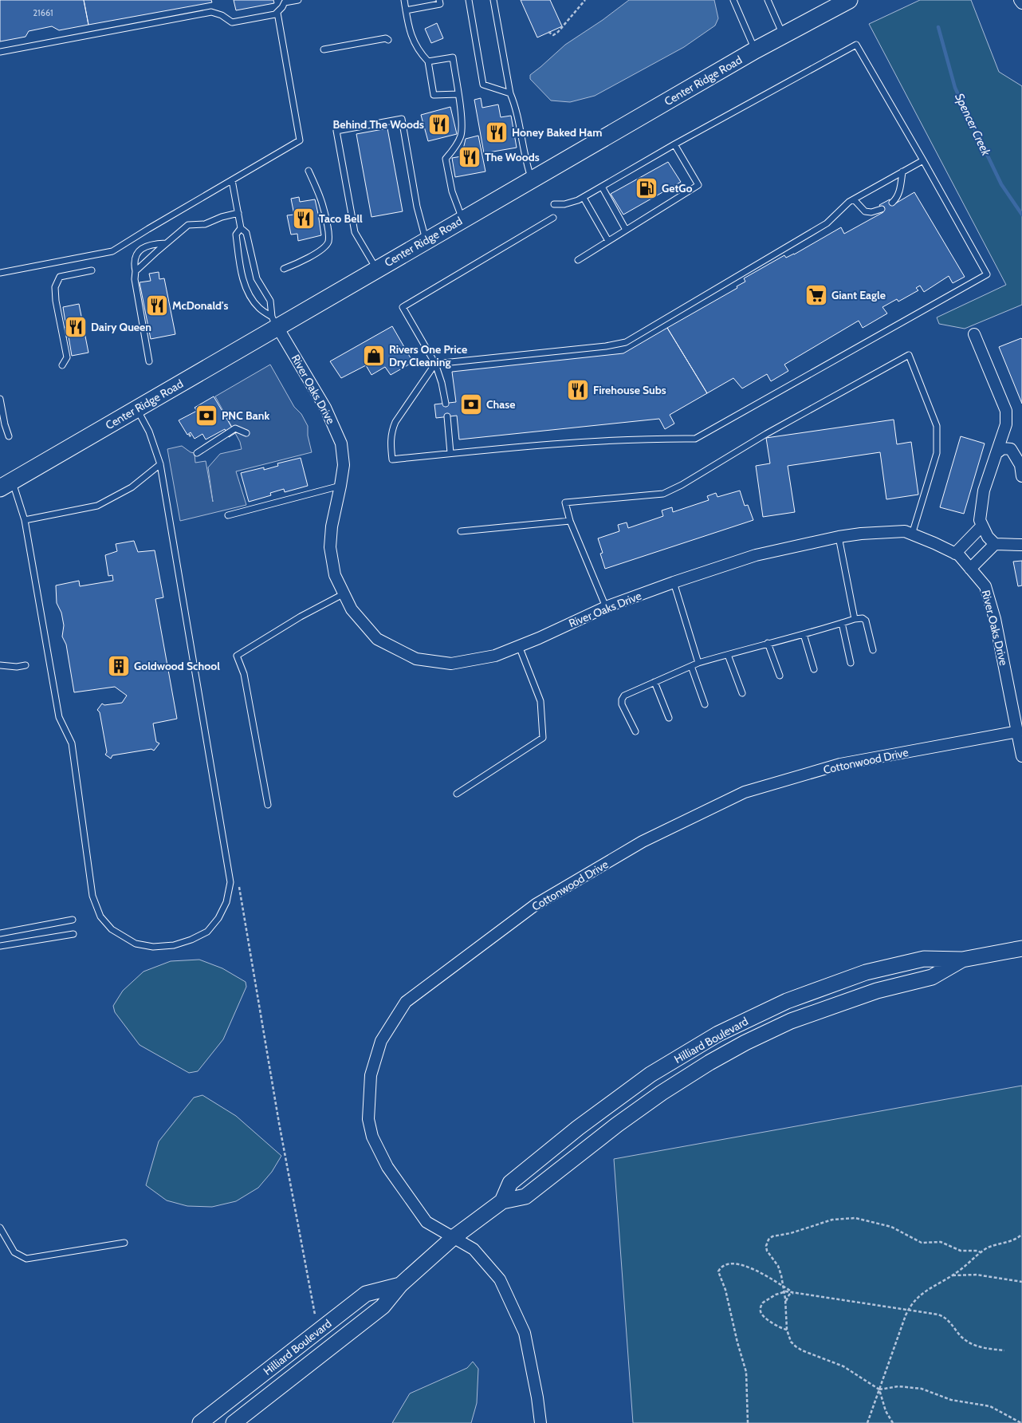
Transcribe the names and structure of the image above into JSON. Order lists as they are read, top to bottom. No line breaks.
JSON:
{"streets":{"main road":["Center Ridge Road","Hilliard Boulevard"],"street":["River Oaks Drive","Cottonwood Drive"]},"crossings":[["Center Ridge Road","River Oaks Drive"],["River Oaks Drive","Cottonwood Drive"],["Cottonwood Drive","Hilliard Boulevard"]],"water":["Spencer Creek"],"places":{"restaurant":["Behind The Woods","Honey Baked Ham","The Woods","Taco Bell","McDonald's","Dairy Queen","Firehouse Subs"],"fuel station":["GetGo"],"supermarket":["Giant Eagle"],"shop":["Rivers One Price Dry Cleaning"],"bank":["Chase","PNC Bank"],"building":["Goldwood School"]},"house_numbers":["21661"]}
